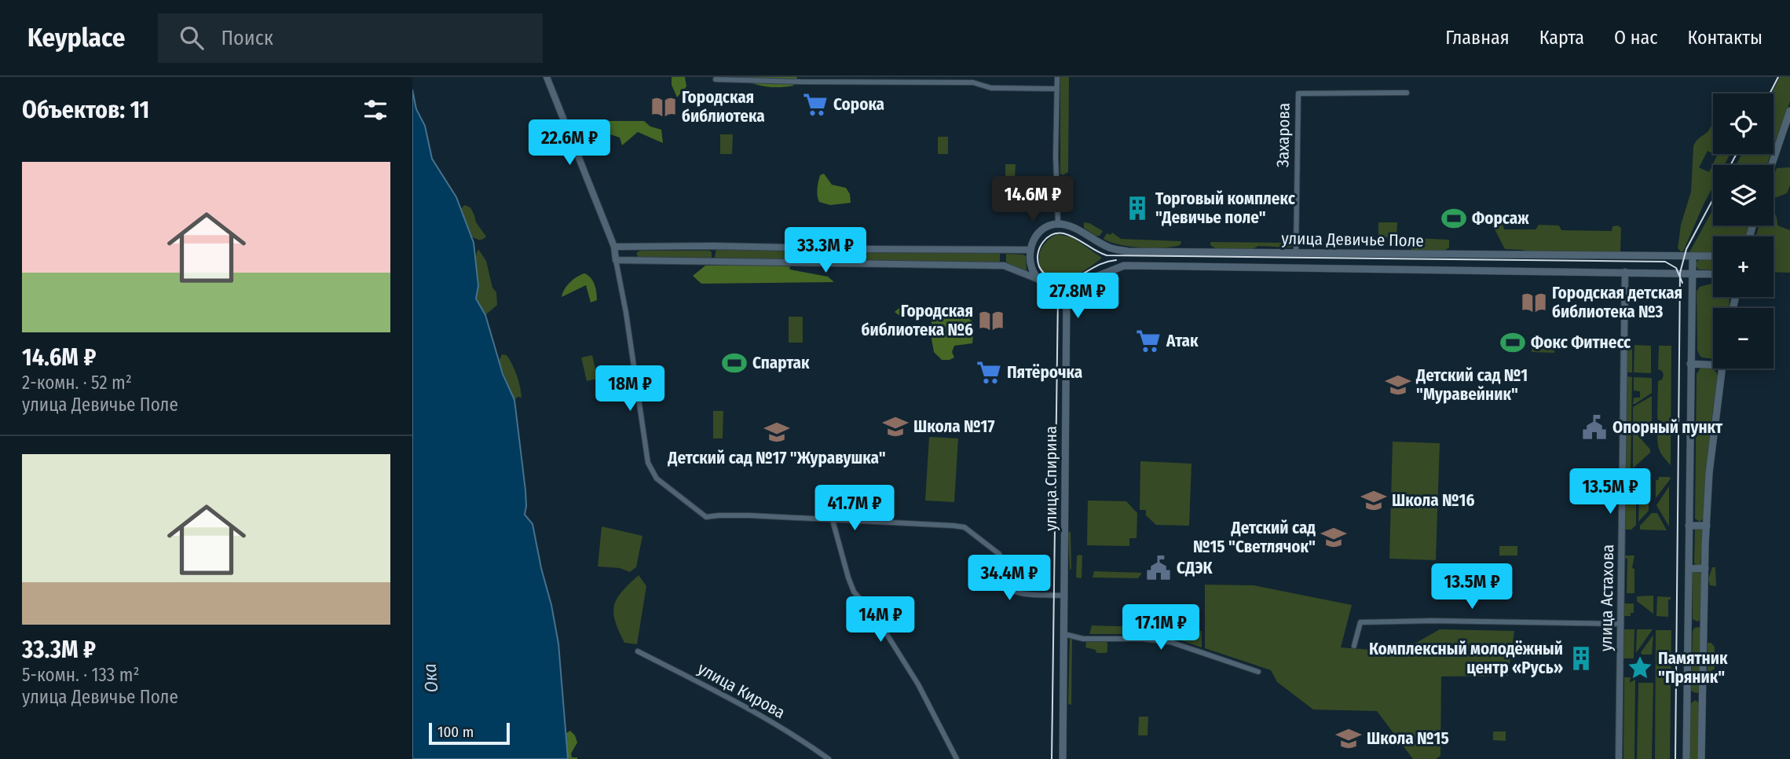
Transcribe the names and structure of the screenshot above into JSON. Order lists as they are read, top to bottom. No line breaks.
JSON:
{"streets":{"main road":["улица Девичье Поле","улица Спирина"],"street":["Захарова","улица Астахова","улица Кирова"]},"crossings":[["Захарова","улица Девичье Поле"],["улица Девичье Поле","улица Спирина"],["улица Девичье Поле","улица Астахова"]],"water":["Ока"],"places":{"supermarket":["Сорока","Атак","Пятёрочка"],"library":["Городская библиотека","Городская детская библиотека №3","Городская библиотека №6"],"building":["Торговый комплекс \"Девичье поле\"","Комплексный молодёжный центр «Русь»"],"sports":["Форсаж","Фокс Фитнесс","Спартак"],"school or university":["Детский сад №1 \"Муравейник\"","Школа №17","Детский сад №17 \"Журавушка\"","Школа №16","Детский сад №15 \"Светлячок\"","Школа №15"],"public building":["Опорный пункт","СДЭК"],"place":["Памятник \"Пряник\""]},"scale_bar":"100 m","page":{"header":"Keyplace","search":"Поиск","nav":["Главная","Карта","О нас","Контакты"],"heading":"Объектов: 11","map_buttons":["+","−"],"price":["22.6M ₽","14.6M ₽","33.3M ₽","27.8M ₽","18M ₽","13.5M ₽","41.7M ₽","34.4M ₽","13.5M ₽","14M ₽","17.1M ₽"],"list":[{"name":"14.6M ₽","note":"2-комн. · 52 m² · улица Девичье Поле"},{"name":"33.3M ₽","note":"5-комн. · 133 m² · улица Девичье Поле"}],"scale":"100 m"}}
